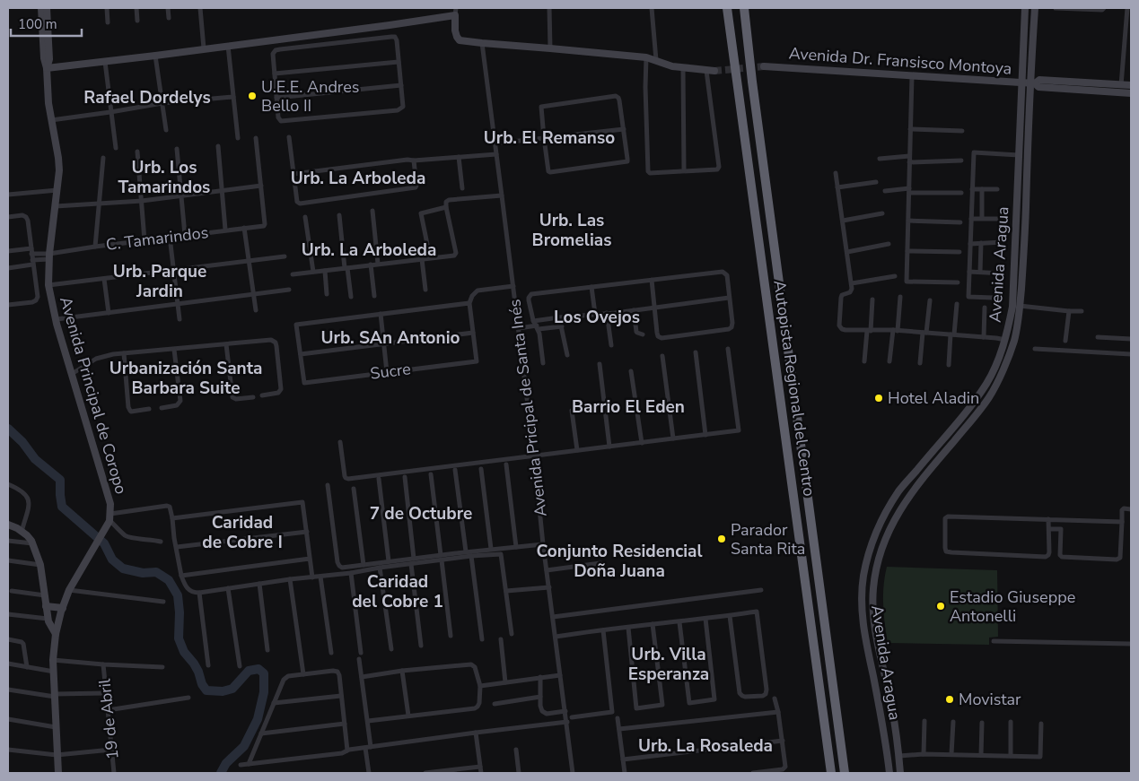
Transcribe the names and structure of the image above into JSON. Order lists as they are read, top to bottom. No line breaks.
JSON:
{"streets":{"highway":["Autopista Regional del Centro"],"street":["Avenida Dr. Fransisco Montoya","C. Tamarindos","Avenida Aragua","Sucre","Avenida Principal de Coropo","Avenida Pricipal de Santa Inés","19 de Abril"]},"crossings":[["Avenida Dr. Fransisco Montoya","Avenida Aragua"],["C. Tamarindos","Avenida Principal de Coropo"]],"districts":["Rafael Dordelys","Urb. El Remanso","Urb. Los Tamarindos","Urb. La Arboleda","Urb. Las Bromelias","Urb. La Arboleda","Urb. Parque Jardin","Los Ovejos","Urb. SAn Antonio","Urbanización Santa Barbara Suite","Barrio El Eden","7 de Octubre","Caridad de Cobre I","Conjunto Residencial Doña Juana","Caridad del Cobre 1","Urb. Villa Esperanza","Urb. La Rosaleda"],"places":["U.E.E. Andres Bello II","Hotel Aladin","Parador Santa Rita","Estadio Giuseppe Antonelli","Movistar"],"scale_bar":"100 m"}
